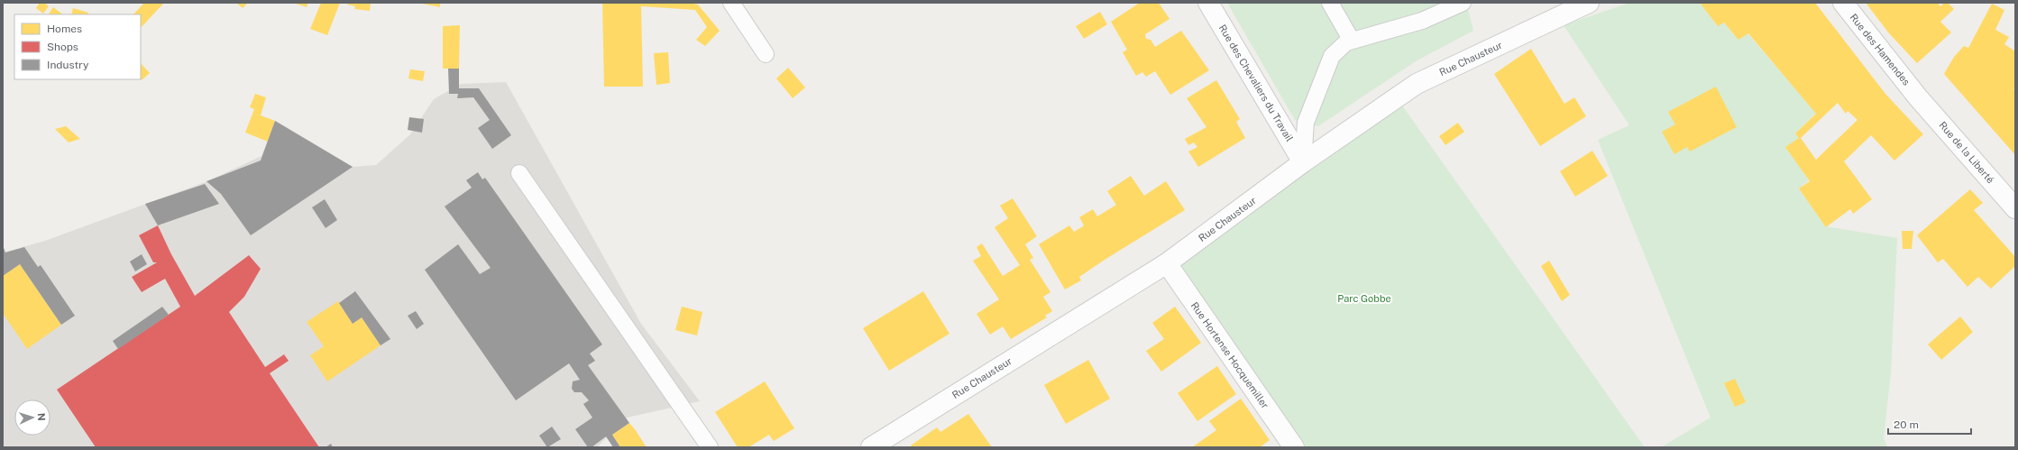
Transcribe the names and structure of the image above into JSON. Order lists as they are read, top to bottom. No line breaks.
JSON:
{"streets":{"street":["Rue des Hamendes","Rue Chausteur","Rue des Chevaliers du Travail","Rue de la Liberté","Rue Hortense Hocquemiller"]},"crossings":[["Rue des Hamendes","Rue de la Liberté"],["Rue Chausteur","Rue des Chevaliers du Travail"],["Rue Chausteur","Rue Hortense Hocquemiller"]],"parks":["Parc Gobbe"],"legend":["Homes","Shops","Industry"],"scale_bar":"20 m","north":"right"}
